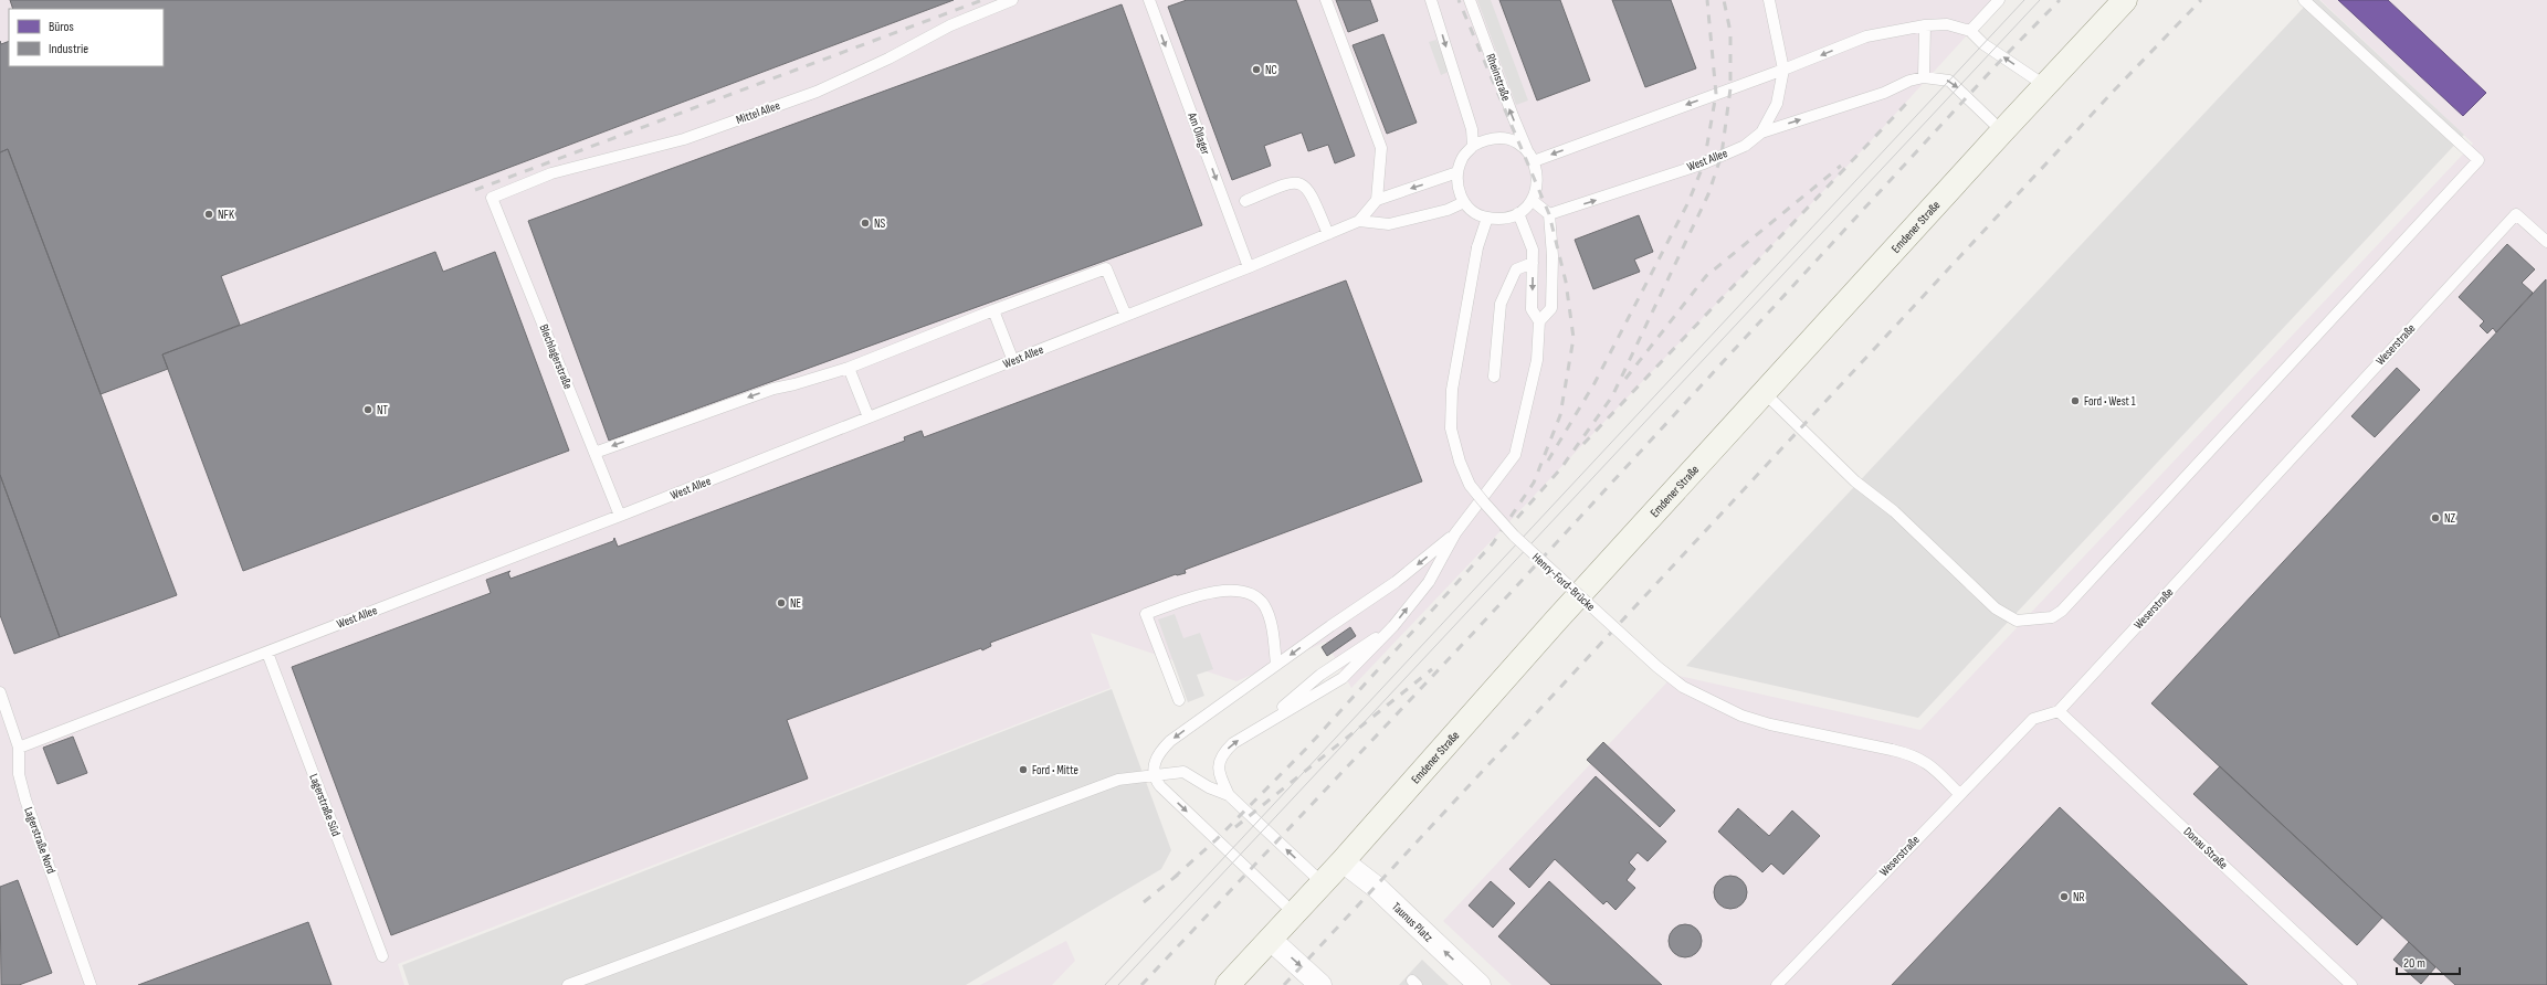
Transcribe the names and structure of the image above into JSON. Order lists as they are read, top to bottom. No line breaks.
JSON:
{"streets":{"street":["Emdener Straße","Taunus Platz"],"lane":["Rheinstraße","Mittel Allee","Am Öllager","West Allee","Weserstraße","Blechlagerstraße","Henry-Ford-Brücke","Lagerstraße Süd","Lagerstraße Nord","Donau Straße"]},"crossings":[["Rheinstraße","West Allee"],["Rheinstraße","Henry-Ford-Brücke"],["Mittel Allee","Blechlagerstraße"],["Am Öllager","West Allee"],["West Allee","Blechlagerstraße"],["West Allee","Henry-Ford-Brücke"],["West Allee","Lagerstraße Süd"],["West Allee","Lagerstraße Nord"],["Emdener Straße","Taunus Platz"],["Weserstraße","Henry-Ford-Brücke"],["Weserstraße","Donau Straße"]],"one_way":["Am Öllager"],"places":["NC","NFK","NS","Ford • West 1","NT","NZ","NE","Ford • Mitte","NR"],"legend":["Büros","Industrie"],"scale_bar":"20 m"}
